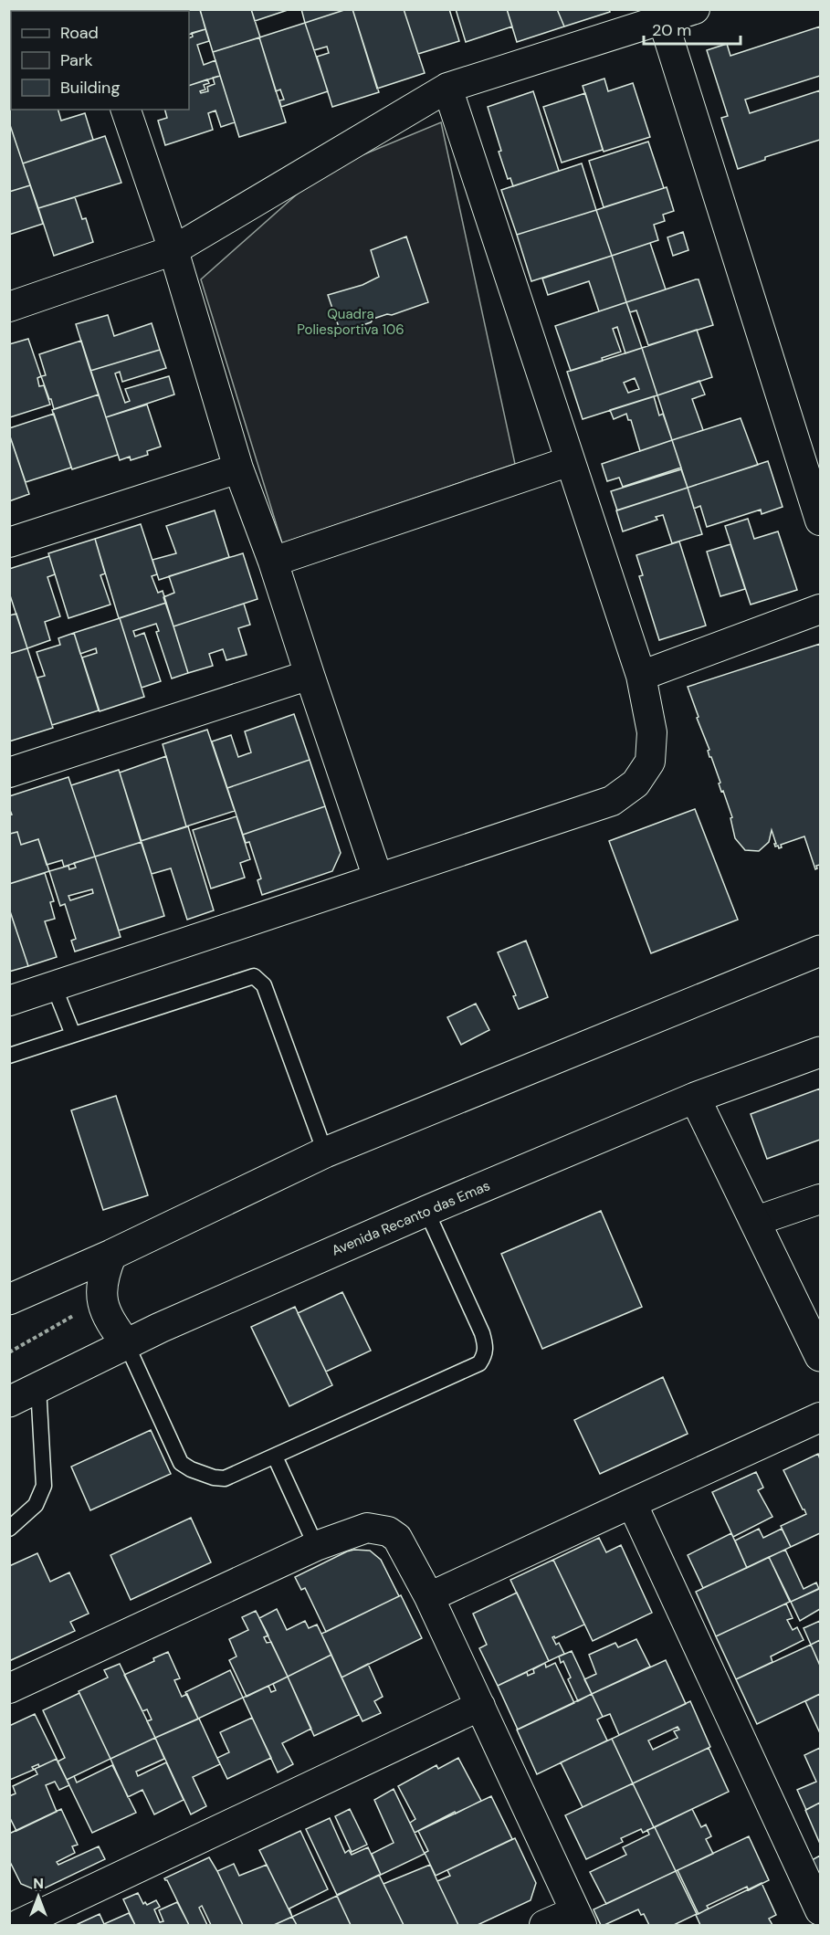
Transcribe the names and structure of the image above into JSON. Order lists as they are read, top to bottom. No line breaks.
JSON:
{"streets":{"main road":["Avenida Recanto das Emas"]},"parks":["Quadra Poliesportiva 106"],"legend":["Road","Park","Building"],"scale_bar":"20 m","north":"top"}
